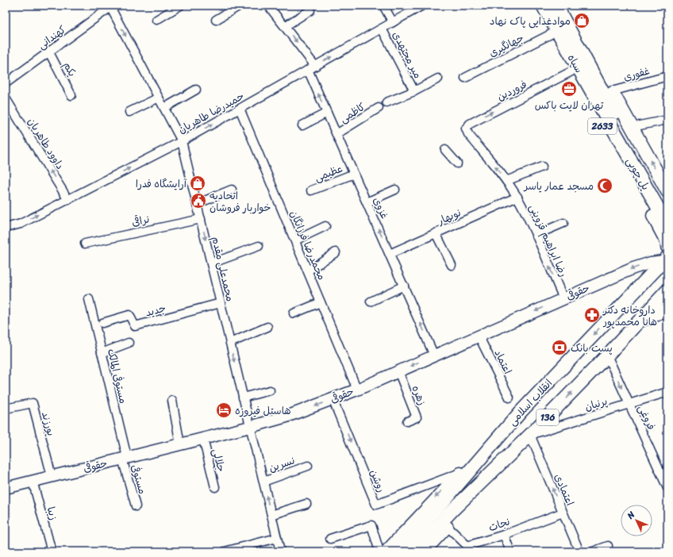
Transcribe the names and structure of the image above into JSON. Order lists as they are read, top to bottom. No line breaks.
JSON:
{"streets":{"main road":["سپاه","2633","پل چوبی","حقوقی","انقلاب اسلامی","136"],"street":["کهندانی","جهانگیری","میر مجتهدی","یکم","غفوری","فروردین","حمیدرضا طاهریان","کاظمی","داوود طاهریان","عظیمی","غزوی","نوبهار","نراقی","رضا ابراهیم قزوینی","محمدرضا فرزانگان","محمدعلی مقدم","جدید","اعتماد","مستوفی المالک","زهره","پرنیان","فروغی","پورزند","جلالی","نسرین","مستوفی","روشن","اعتمادی","زیبا","نجات"]},"crossings":[["کهندانی","یکم"],["کهندانی","محمدعلی مقدم"],["جهانگیری","سپاه"],["جهانگیری","2633"],["میر مجتهدی","حمیدرضا طاهریان"],["سپاه","2633"],["سپاه","پل چوبی"],["غفوری","2633"],["فروردین","2633"],["فروردین","رضا ابراهیم قزوینی"],["حمیدرضا طاهریان","داوود طاهریان"],["حمیدرضا طاهریان","غزوی"],["حمیدرضا طاهریان","محمدرضا فرزانگان"],["حمیدرضا طاهریان","محمدعلی مقدم"],["کاظمی","غزوی"],["عظیمی","غزوی"],["غزوی","نوبهار"],["غزوی","حقوقی"],["نوبهار","رضا ابراهیم قزوینی"],["نراقی","محمدعلی مقدم"],["رضا ابراهیم قزوینی","حقوقی"],["محمدرضا فرزانگان","حقوقی"],["محمدعلی مقدم","حقوقی"],["محمدعلی مقدم","جدید"],["محمدعلی مقدم","نسرین"],["حقوقی","اعتماد"],["حقوقی","مستوفی المالک"],["حقوقی","زهره"],["حقوقی","انقلاب اسلامی"],["حقوقی","پورزند"],["حقوقی","جلالی"],["حقوقی","مستوفی"],["حقوقی","روشن"],["حقوقی","زیبا"],["مستوفی المالک","مستوفی"],["پرنیان","136"],["پرنیان","فروغی"],["پرنیان","اعتمادی"],["136","فروغی"],["136","اعتمادی"],["اعتمادی","نجات"]],"one_way":["داوود طاهریان","غزوی","رضا ابراهیم قزوینی","فروغی","اعتمادی"],"places":{"shop":["موادغذایی پاک نهاد","آرایشگاه فدرا"],"office":["تهران لایت باکس"],"mosque":["مسجد عمار یاسر"],"public building":["اتحادیه خواربار فروشان"],"pharmacy":["داروخانه دکتر هانا محمدپور"],"bank":["پست بانک"],"hotel":["هاستل فیروزه"]},"north":"top left"}
